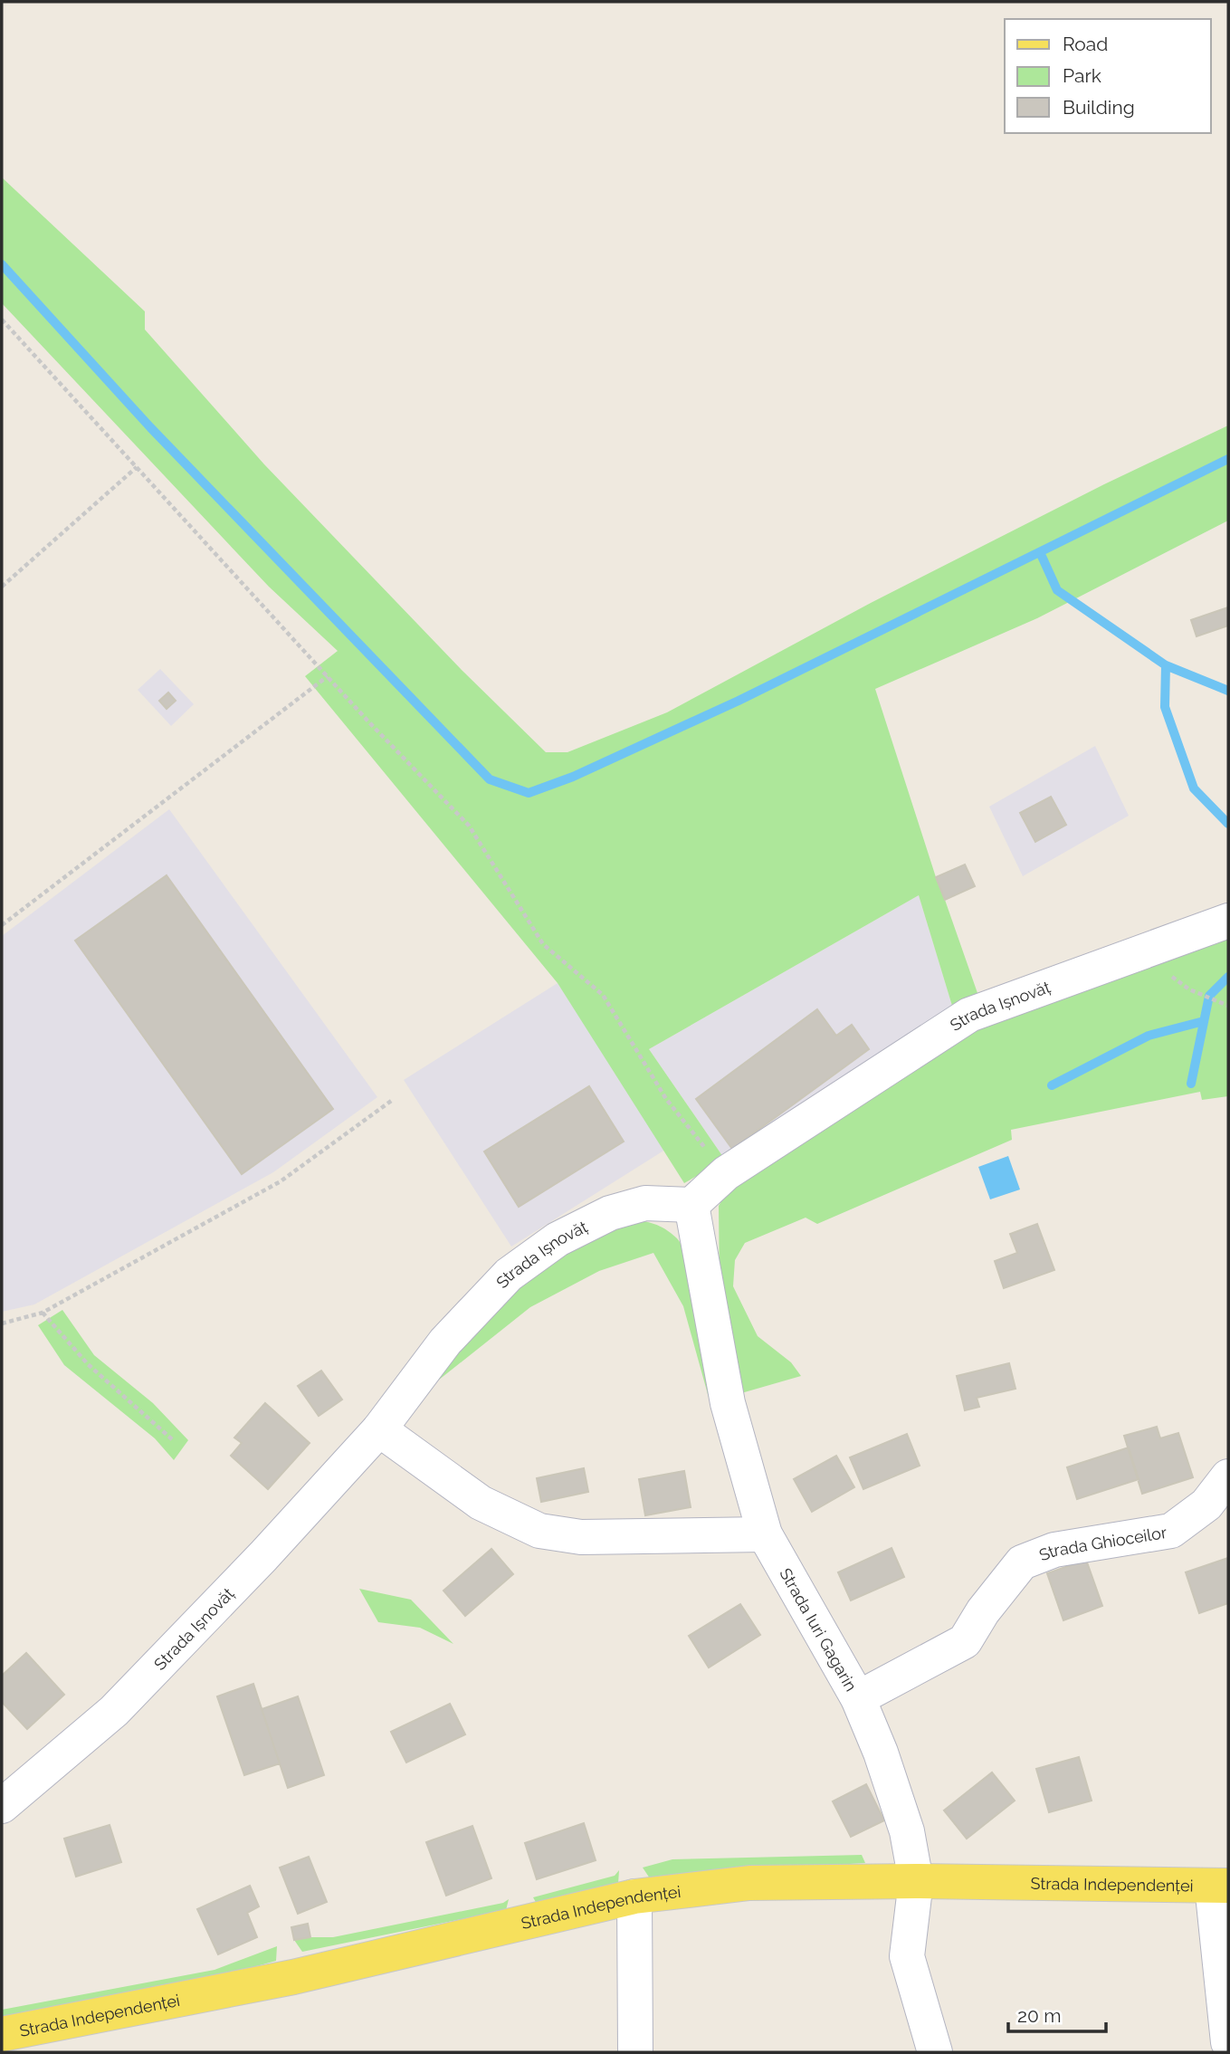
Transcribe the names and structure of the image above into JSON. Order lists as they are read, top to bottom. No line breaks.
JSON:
{"streets":{"main road":["Strada Independenței"],"street":["Strada Ișnovăț","Strada Ghioceilor","Strada Iuri Gagarin"]},"crossings":[["Strada Ișnovăț","Strada Iuri Gagarin"],["Strada Ghioceilor","Strada Iuri Gagarin"],["Strada Iuri Gagarin","Strada Independenței"]],"legend":["Road","Park","Building"],"scale_bar":"20 m"}
